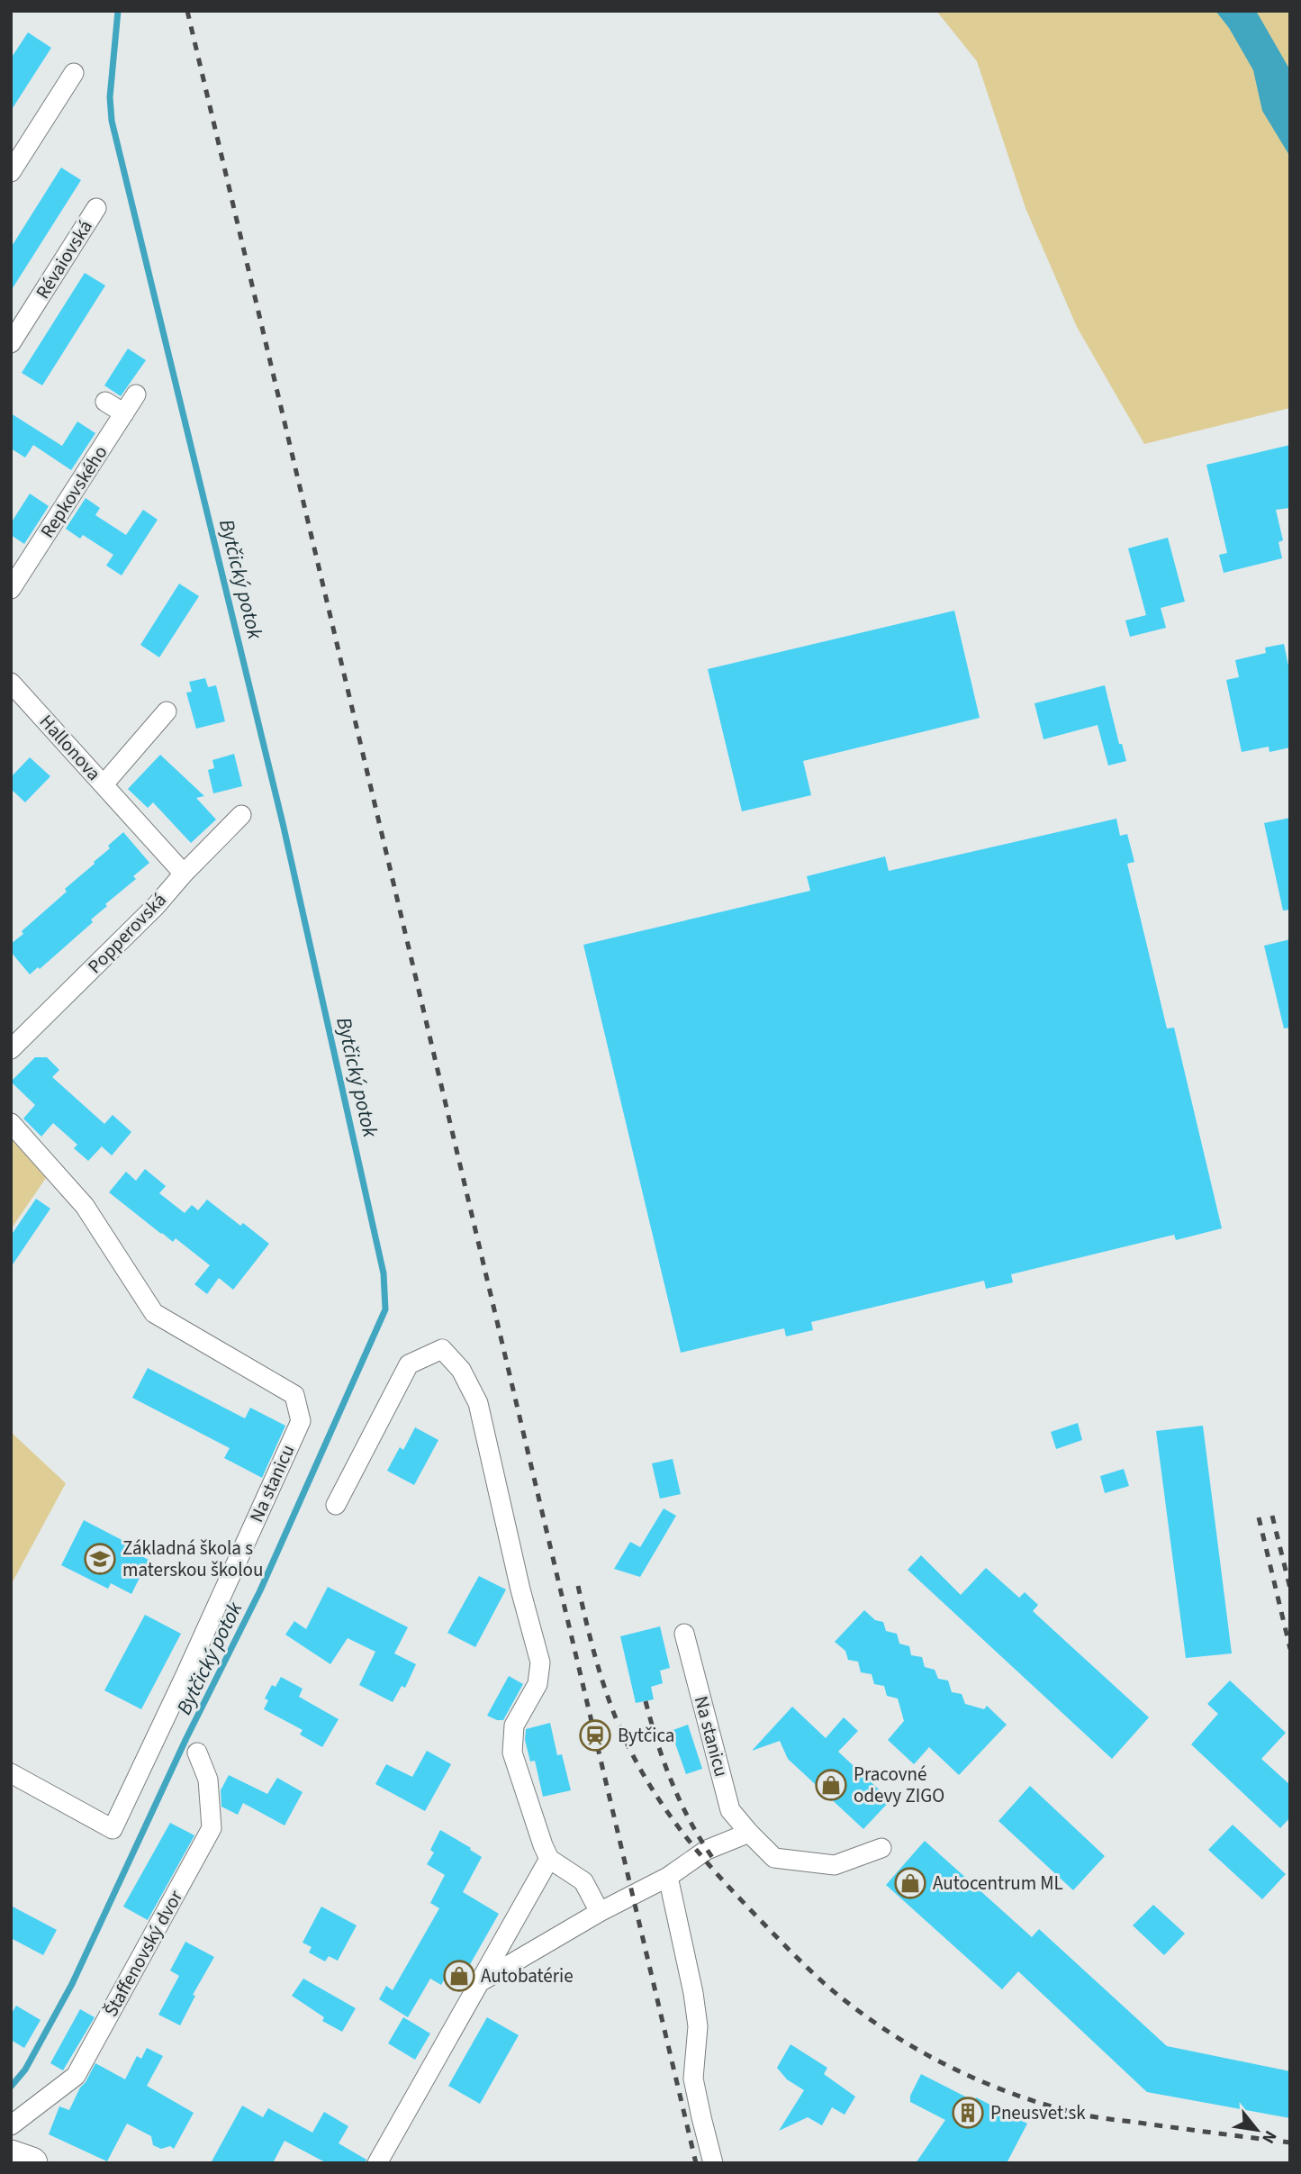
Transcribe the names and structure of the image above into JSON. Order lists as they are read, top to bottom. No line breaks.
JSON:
{"streets":{"street":["Révaiovská","Repkovského","Hallonova","Popperovská","Na stanicu","Štaffenovský dvor"]},"crossings":[["Hallonova","Popperovská"]],"water":["Bytčický potok"],"places":{"school or university":["Základná škola s materskou školou"],"station":["Bytčica"],"shop":["Pracovné odevy ZIGO","Autocentrum ML","Autobatérie"],"building":["Pneusvet.sk"]},"north":"bottom right"}
